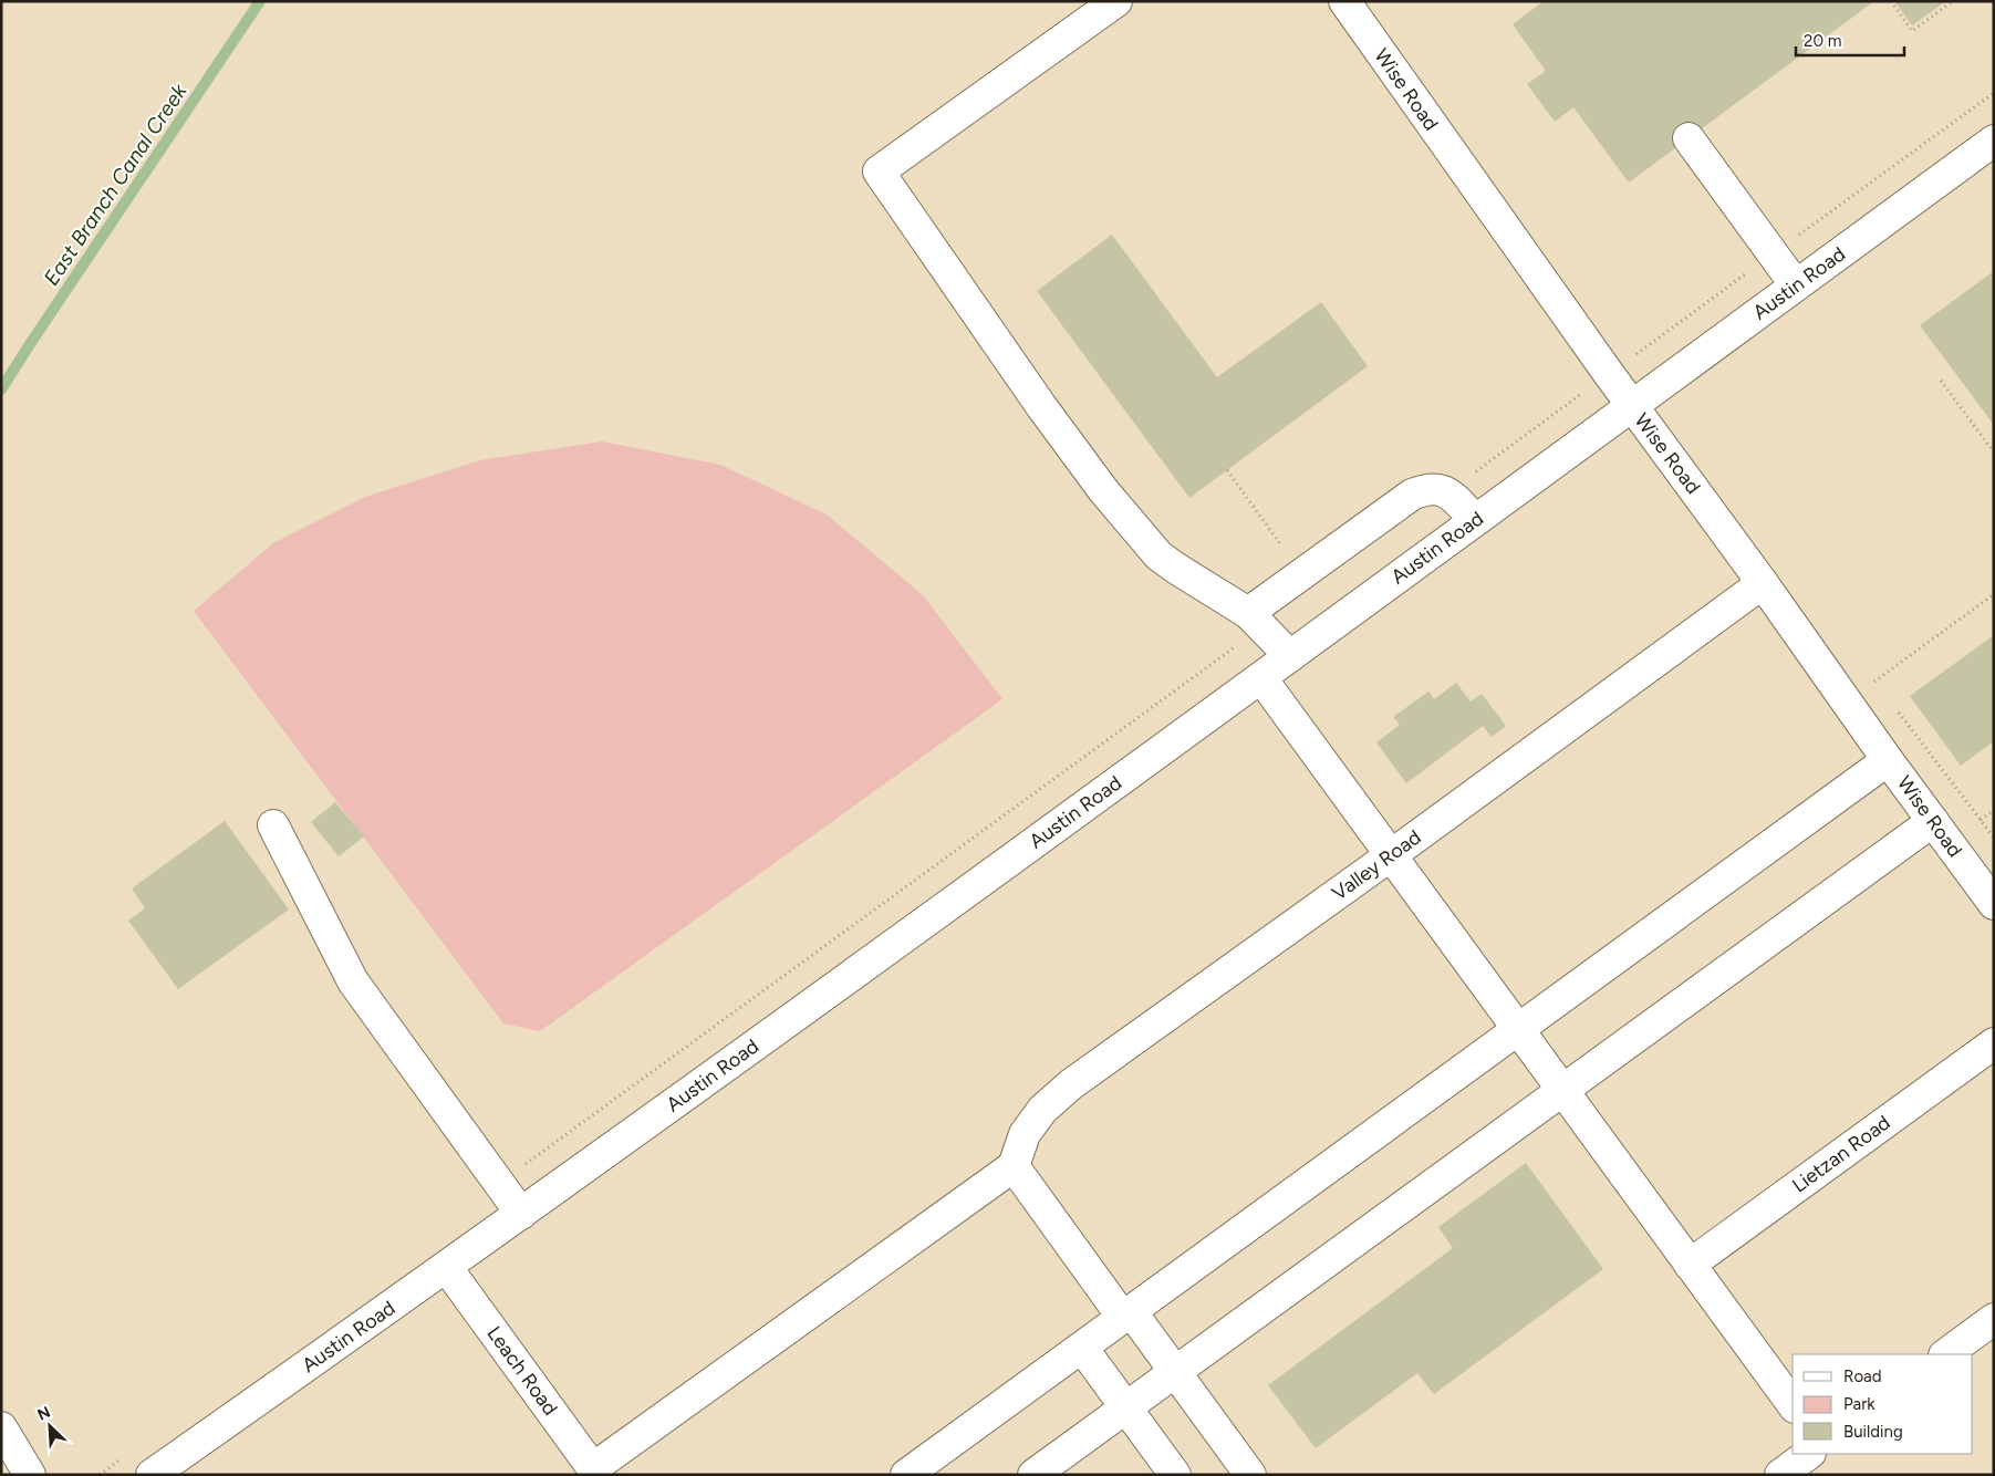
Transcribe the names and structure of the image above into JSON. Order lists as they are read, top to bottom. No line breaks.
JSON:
{"streets":{"street":["Wise Road","Austin Road","Valley Road","Lietzan Road","Leach Road"]},"crossings":[["Wise Road","Austin Road"],["Wise Road","Valley Road"],["Austin Road","Leach Road"]],"water":["East Branch Canal Creek"],"legend":["Road","Park","Building"],"scale_bar":"20 m","north":"top left"}
